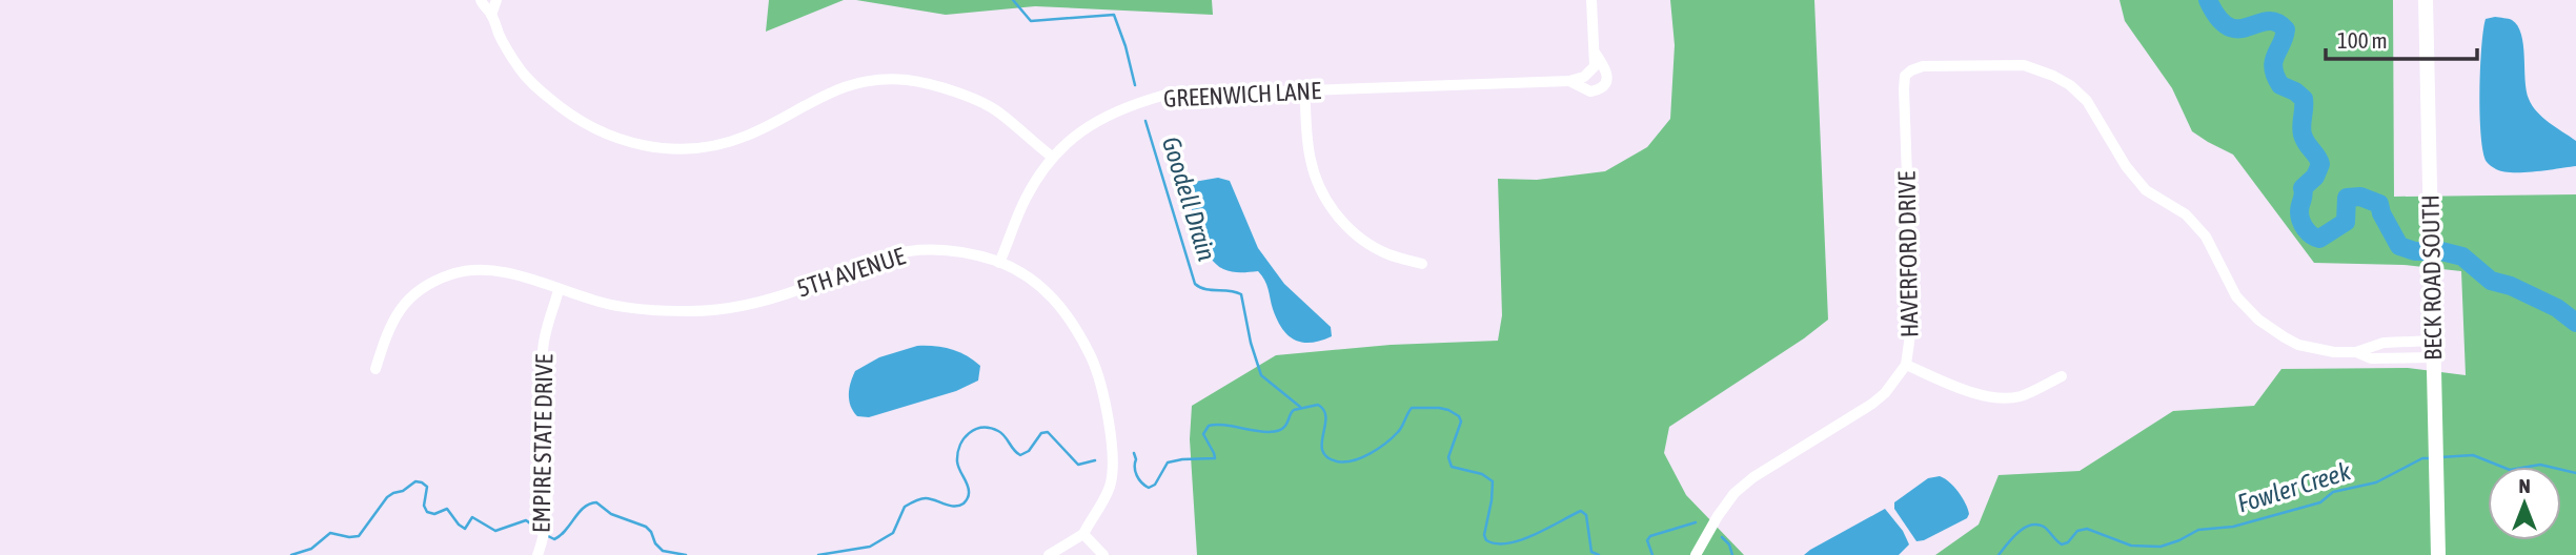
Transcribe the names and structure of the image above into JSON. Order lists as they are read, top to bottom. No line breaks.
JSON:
{"streets":{"main road":["BECK ROAD SOUTH"],"street":["GREENWICH LANE","HAVERFORD DRIVE","5TH AVENUE","EMPIRE STATE DRIVE"]},"crossings":[["GREENWICH LANE","5TH AVENUE"],["5TH AVENUE","EMPIRE STATE DRIVE"]],"water":["Goodell Drain","Fowler Creek"],"scale_bar":"100 m","north":"top"}
